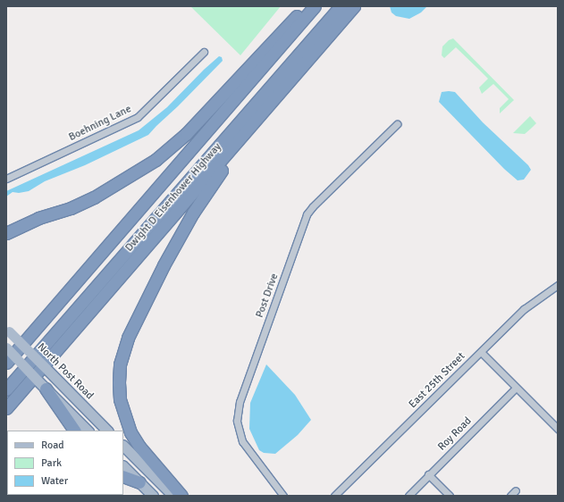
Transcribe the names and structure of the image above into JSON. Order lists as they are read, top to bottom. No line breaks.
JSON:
{"streets":{"highway":["Dwight D Eisenhower Highway"],"main road":["North Post Road"],"street":["Boehning Lane","Post Drive","East 25th Street","Roy Road"]},"legend":["Road","Park","Water"]}
